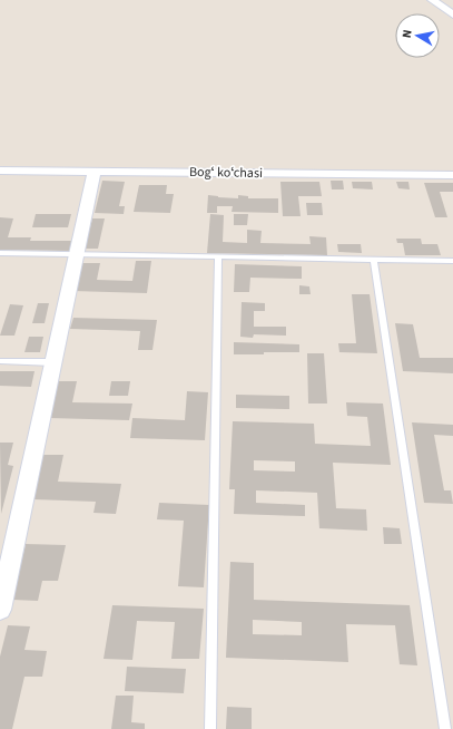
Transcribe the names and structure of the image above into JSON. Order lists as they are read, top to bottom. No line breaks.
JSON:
{"streets":{"street":["Bogʻ koʻchasi"]},"north":"left"}
